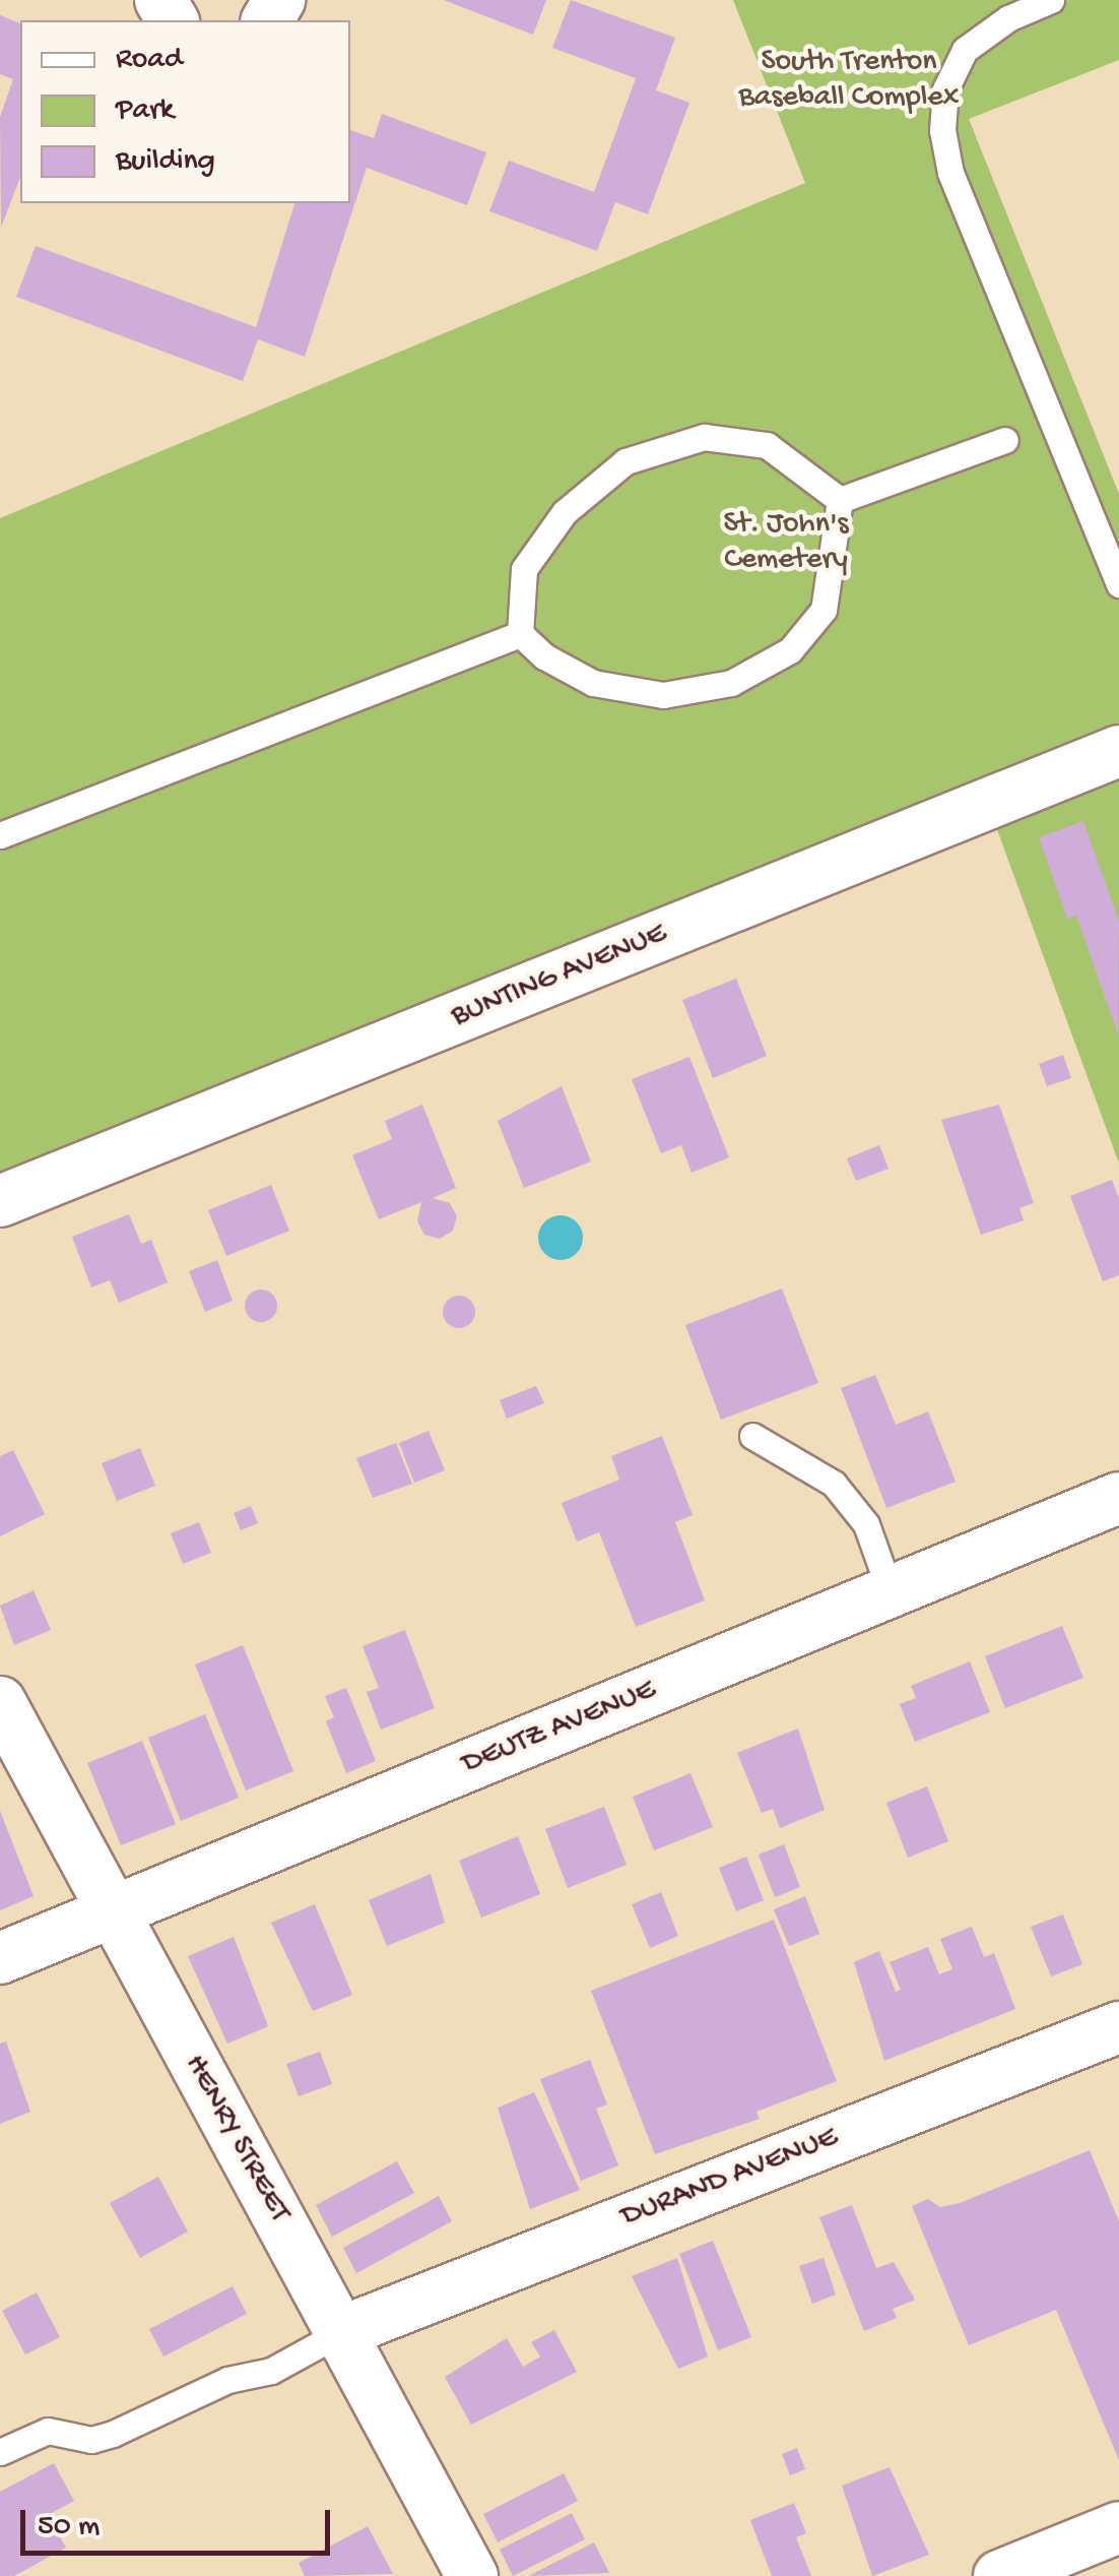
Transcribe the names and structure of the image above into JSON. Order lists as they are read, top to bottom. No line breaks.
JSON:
{"streets":{"street":["BUNTING AVENUE","DEUTZ AVENUE","HENRY STREET","DURAND AVENUE"]},"crossings":[["DEUTZ AVENUE","HENRY STREET"],["HENRY STREET","DURAND AVENUE"]],"parks":["South Trenton Baseball Complex","St. John's Cemetery"],"legend":["Road","Park","Building"],"scale_bar":"50 m"}
